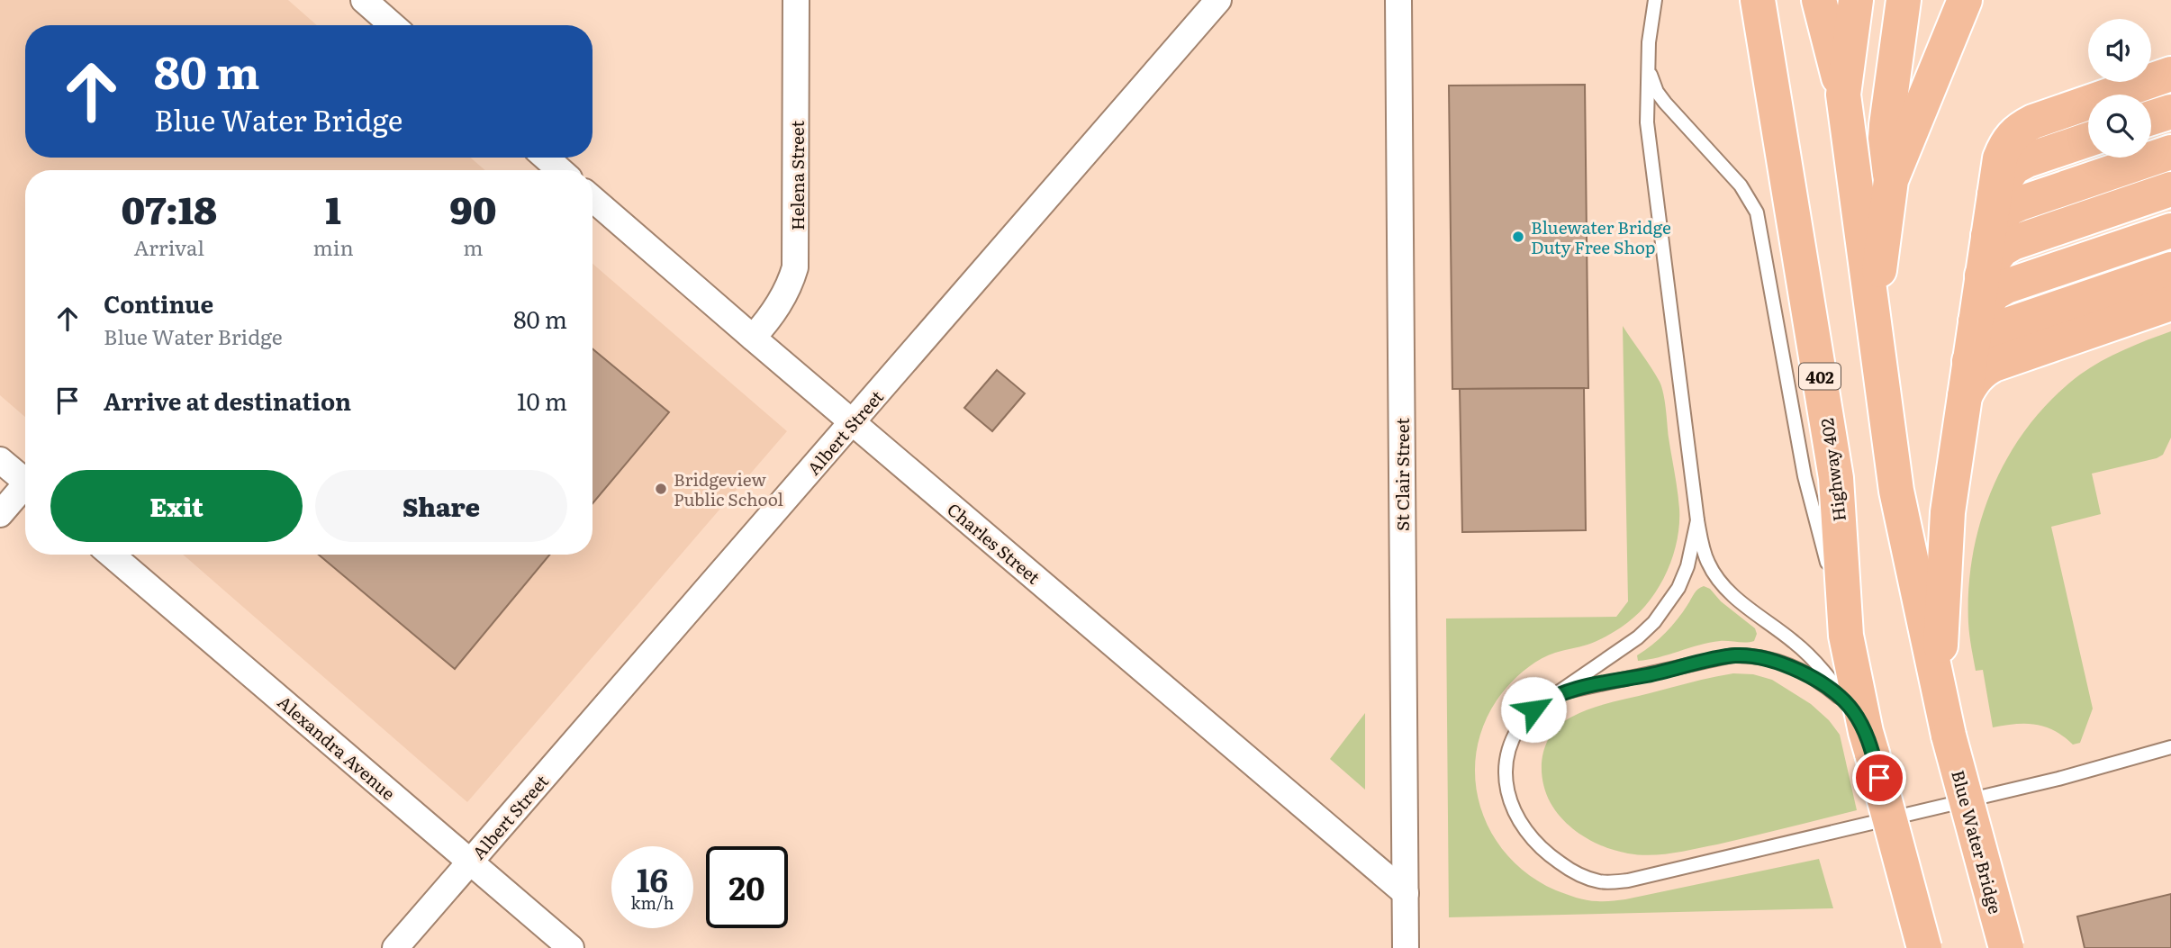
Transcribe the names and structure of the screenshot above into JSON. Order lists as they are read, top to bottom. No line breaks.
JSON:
{"streets":{"highway":["402","Highway 402","Blue Water Bridge"],"street":["Helena Street","Albert Street","St Clair Street","Charles Street","Alexandra Avenue"]},"crossings":[["Helena Street","Charles Street"],["402","Highway 402"],["Albert Street","Charles Street"],["Albert Street","Alexandra Avenue"],["St Clair Street","Charles Street"]],"places":["Bluewater Bridge Duty Free Shop","Bridgeview Public School"],"page":{"turn":["80 m","Blue Water Bridge"],"eta":["07:18","Arrival","1","min","90","m"],"list":[{"name":"Continue","note":"Blue Water Bridge","value":"80 m"},{"name":"Arrive at destination","value":"10 m"}],"buttons":["Exit","Share"],"speed":"16 km/h","limit":"20"}}
